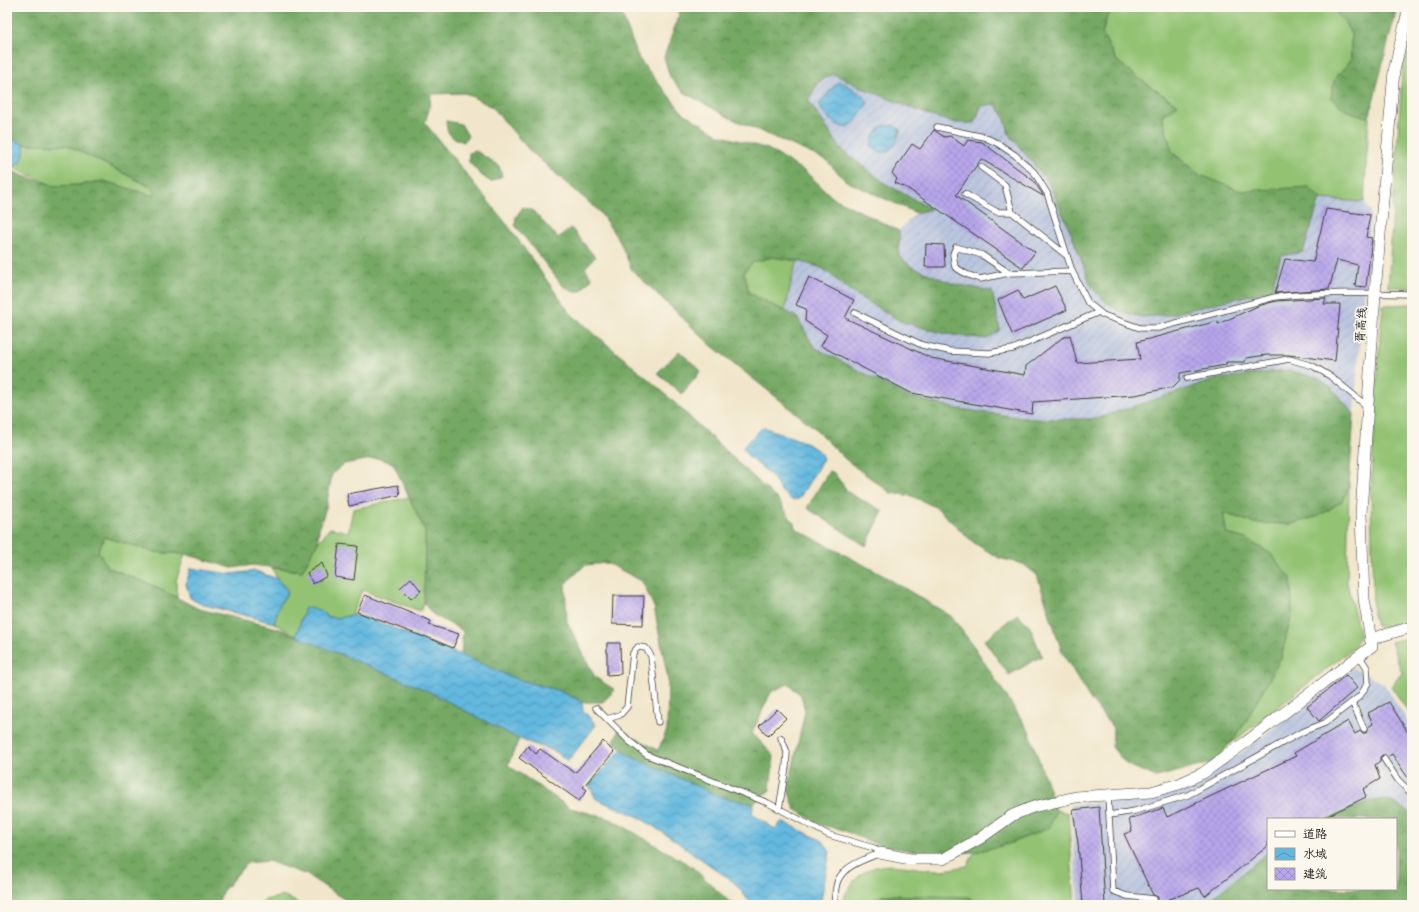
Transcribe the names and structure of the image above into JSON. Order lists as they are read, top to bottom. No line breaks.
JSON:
{"streets":{"street":["胥高线"]},"legend":["道路","水域","建筑"]}
